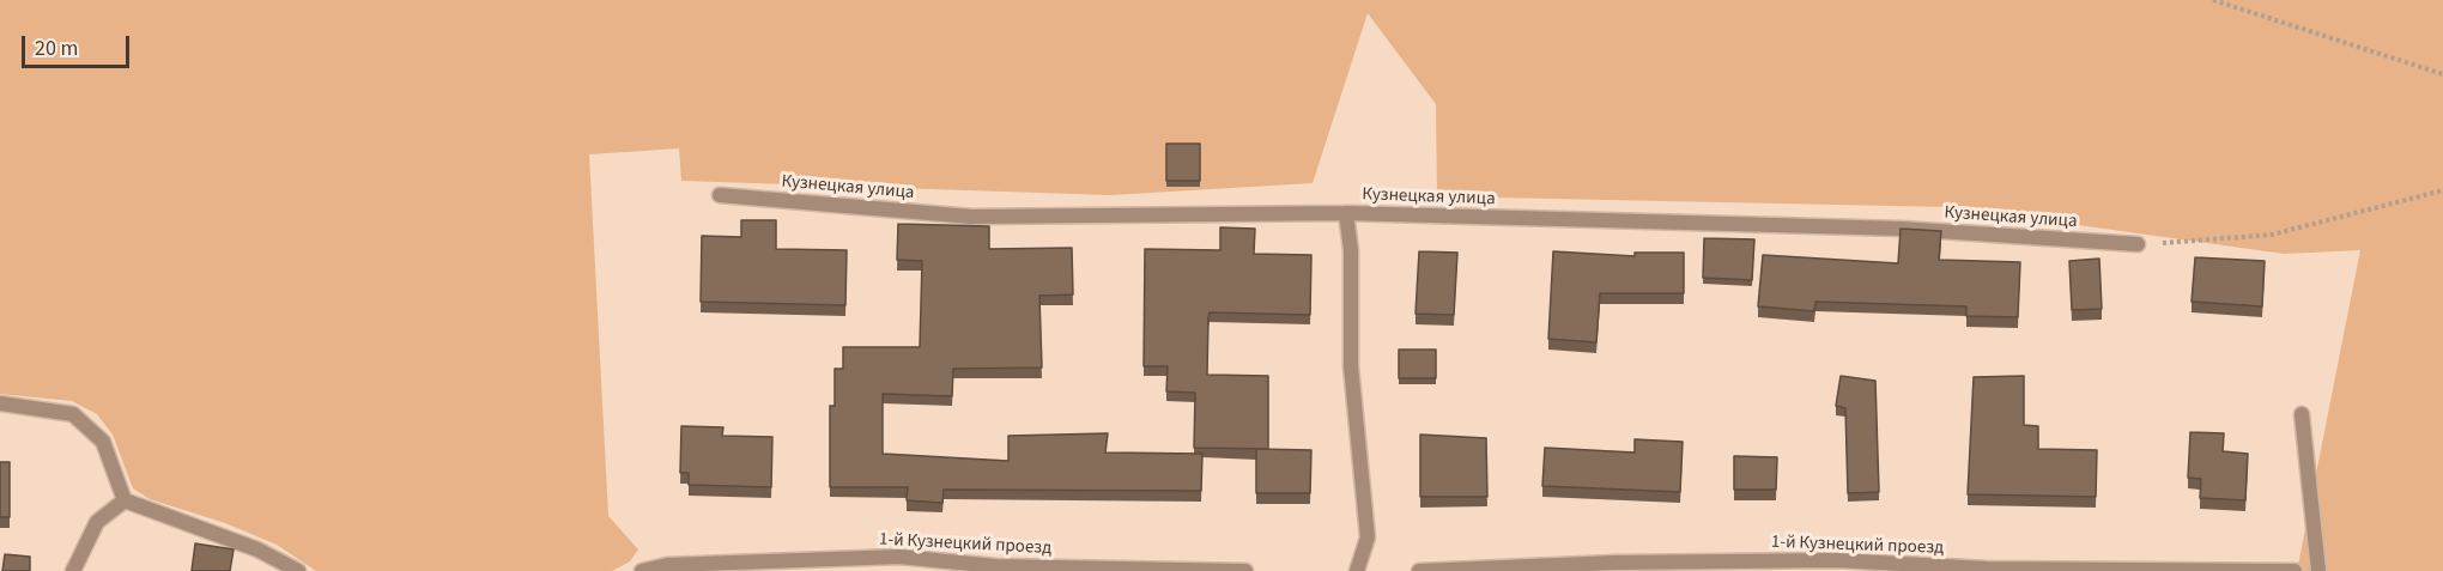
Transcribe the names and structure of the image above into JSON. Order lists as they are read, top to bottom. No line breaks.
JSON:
{"streets":{"street":["Кузнецкая улица","1-й Кузнецкий проезд"]},"scale_bar":"20 m"}
